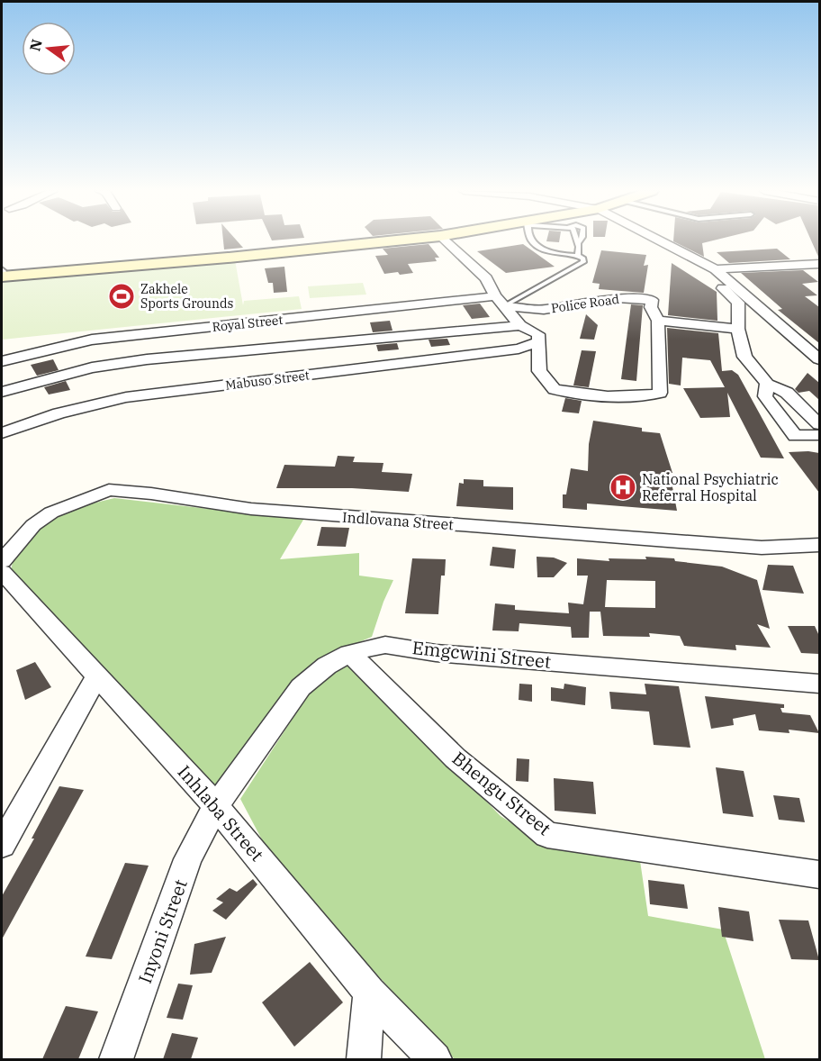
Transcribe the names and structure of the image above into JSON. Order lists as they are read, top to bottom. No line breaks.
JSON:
{"streets":{"street":["Police Road","Royal Street","Mabuso Street","Indlovana Street","Emgcwini Street","Bhengu Street","Inhlaba Street","Inyoni Street"]},"crossings":[["Police Road","Royal Street"],["Police Road","Mabuso Street"],["Emgcwini Street","Bhengu Street"],["Emgcwini Street","Inhlaba Street"],["Emgcwini Street","Inyoni Street"],["Inhlaba Street","Inyoni Street"]],"places":{"sports":["Zakhele Sports Grounds"],"hospital":["National Psychiatric Referral Hospital"]},"north":"left"}
